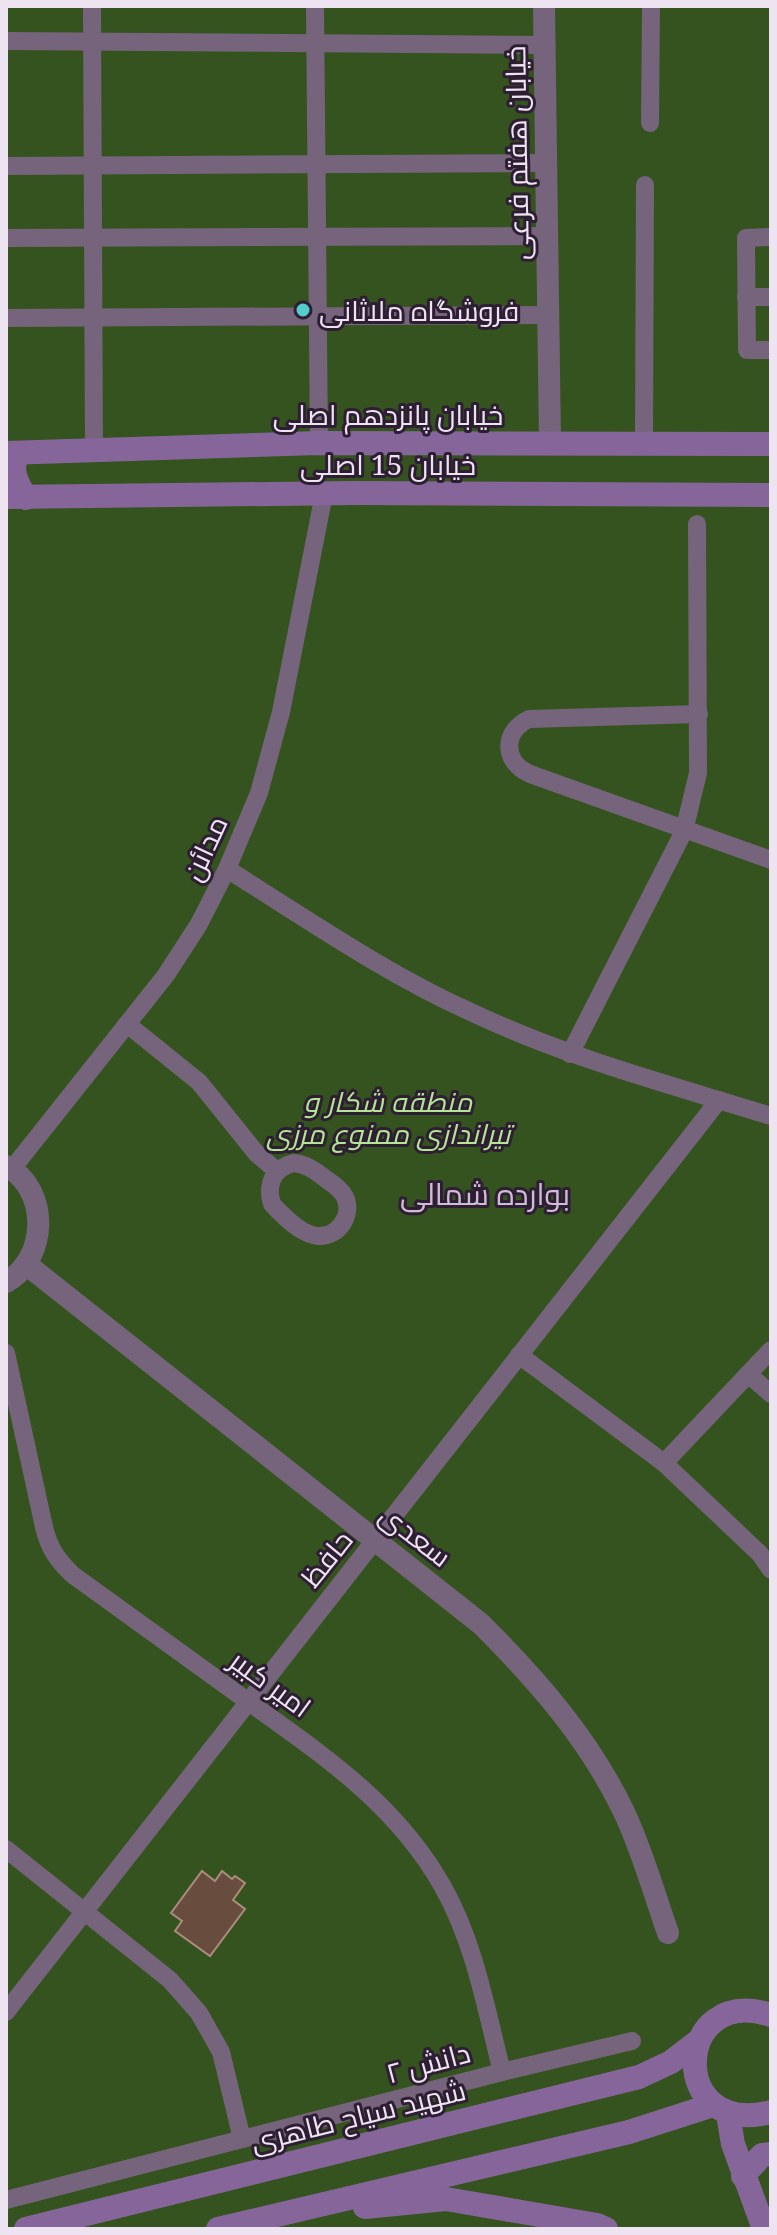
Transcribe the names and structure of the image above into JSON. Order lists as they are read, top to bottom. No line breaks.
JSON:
{"streets":{"main road":["خیابان پانزدهم اصلی","خیابان 15 اصلی","شهید سیاح طاهری"],"street":["خیابان هفتم فرعی","مدائن","سعدی","حافظ","امیر کبیر","دانش ۲"]},"crossings":[["خیابان هفتم فرعی","خیابان پانزدهم اصلی"],["خیابان 15 اصلی","مدائن"],["سعدی","حافظ"],["حافظ","امیر کبیر"],["امیر کبیر","دانش ۲"]],"districts":["بوارده شمالی"],"parks":["منطقه شکار و تیراندازی ممنوع مرزی"],"places":["فروشگاه ملاثانی"]}
